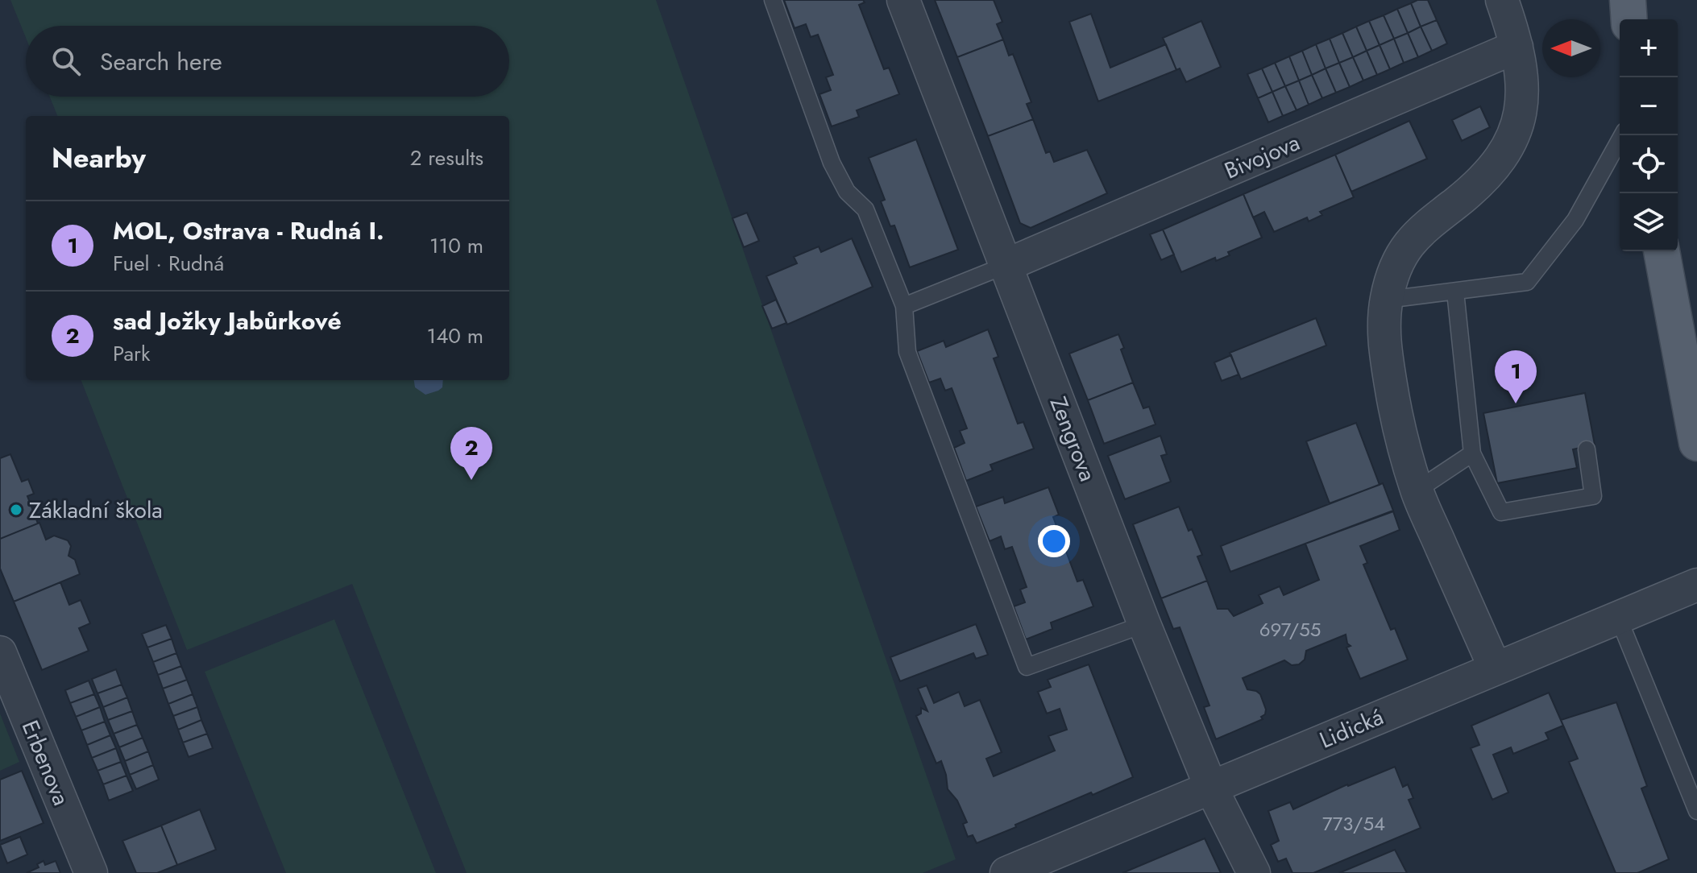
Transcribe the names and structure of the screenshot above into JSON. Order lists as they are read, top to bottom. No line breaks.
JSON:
{"streets":{"street":["Bivojova","Zengrova","Lidická","Erbenova"]},"crossings":[["Bivojova","Zengrova"],["Zengrova","Lidická"]],"places":["Základní škola"],"house_numbers":["697/55","773/54"],"north":"left","page":{"map_buttons":["+","−"],"search":"Search here","heading":["Nearby","2 results"],"list":[{"mark":"1","name":"MOL, Ostrava - Rudná I.","note":"Fuel · Rudná","value":"110 m"},{"mark":"2","name":"sad Jožky Jabůrkové","note":"Park","value":"140 m"}],"pins":["1","2"]}}
